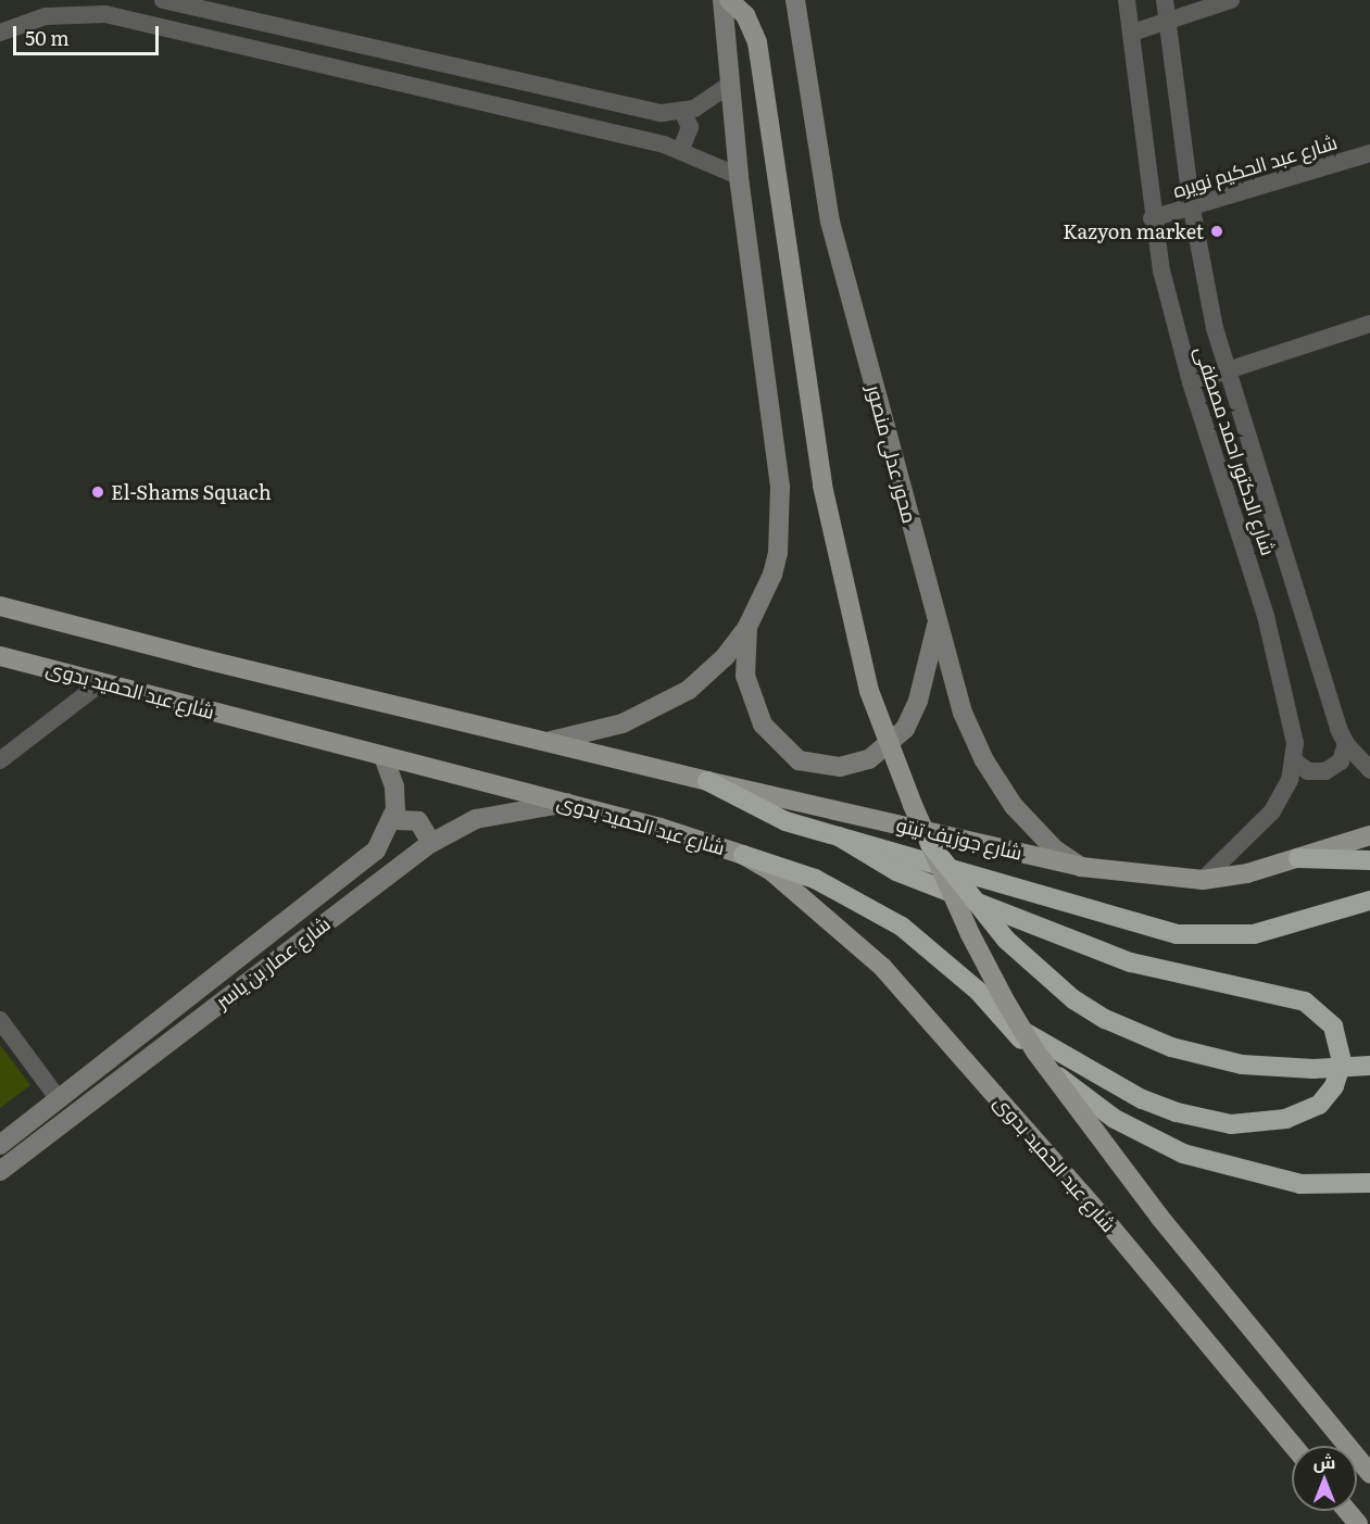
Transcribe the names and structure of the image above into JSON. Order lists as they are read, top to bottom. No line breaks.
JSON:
{"streets":{"main road":["محور عدلى منصور","شارع عبد الحميد بدوى","شارع جوزيف تيتو","شارع عمار بن ياسر"],"street":["شارع عبد الحكيم نويره","شارع الدكتور احمد مصطفى"]},"crossings":[["شارع عبد الحكيم نويره","شارع الدكتور احمد مصطفى"],["شارع الدكتور احمد مصطفى","شارع جوزيف تيتو"],["محور عدلى منصور","شارع جوزيف تيتو"],["شارع عبد الحميد بدوى","شارع عمار بن ياسر"]],"places":["Kazyon market","El-Shams Squach"],"scale_bar":"50 m","north":"top"}
